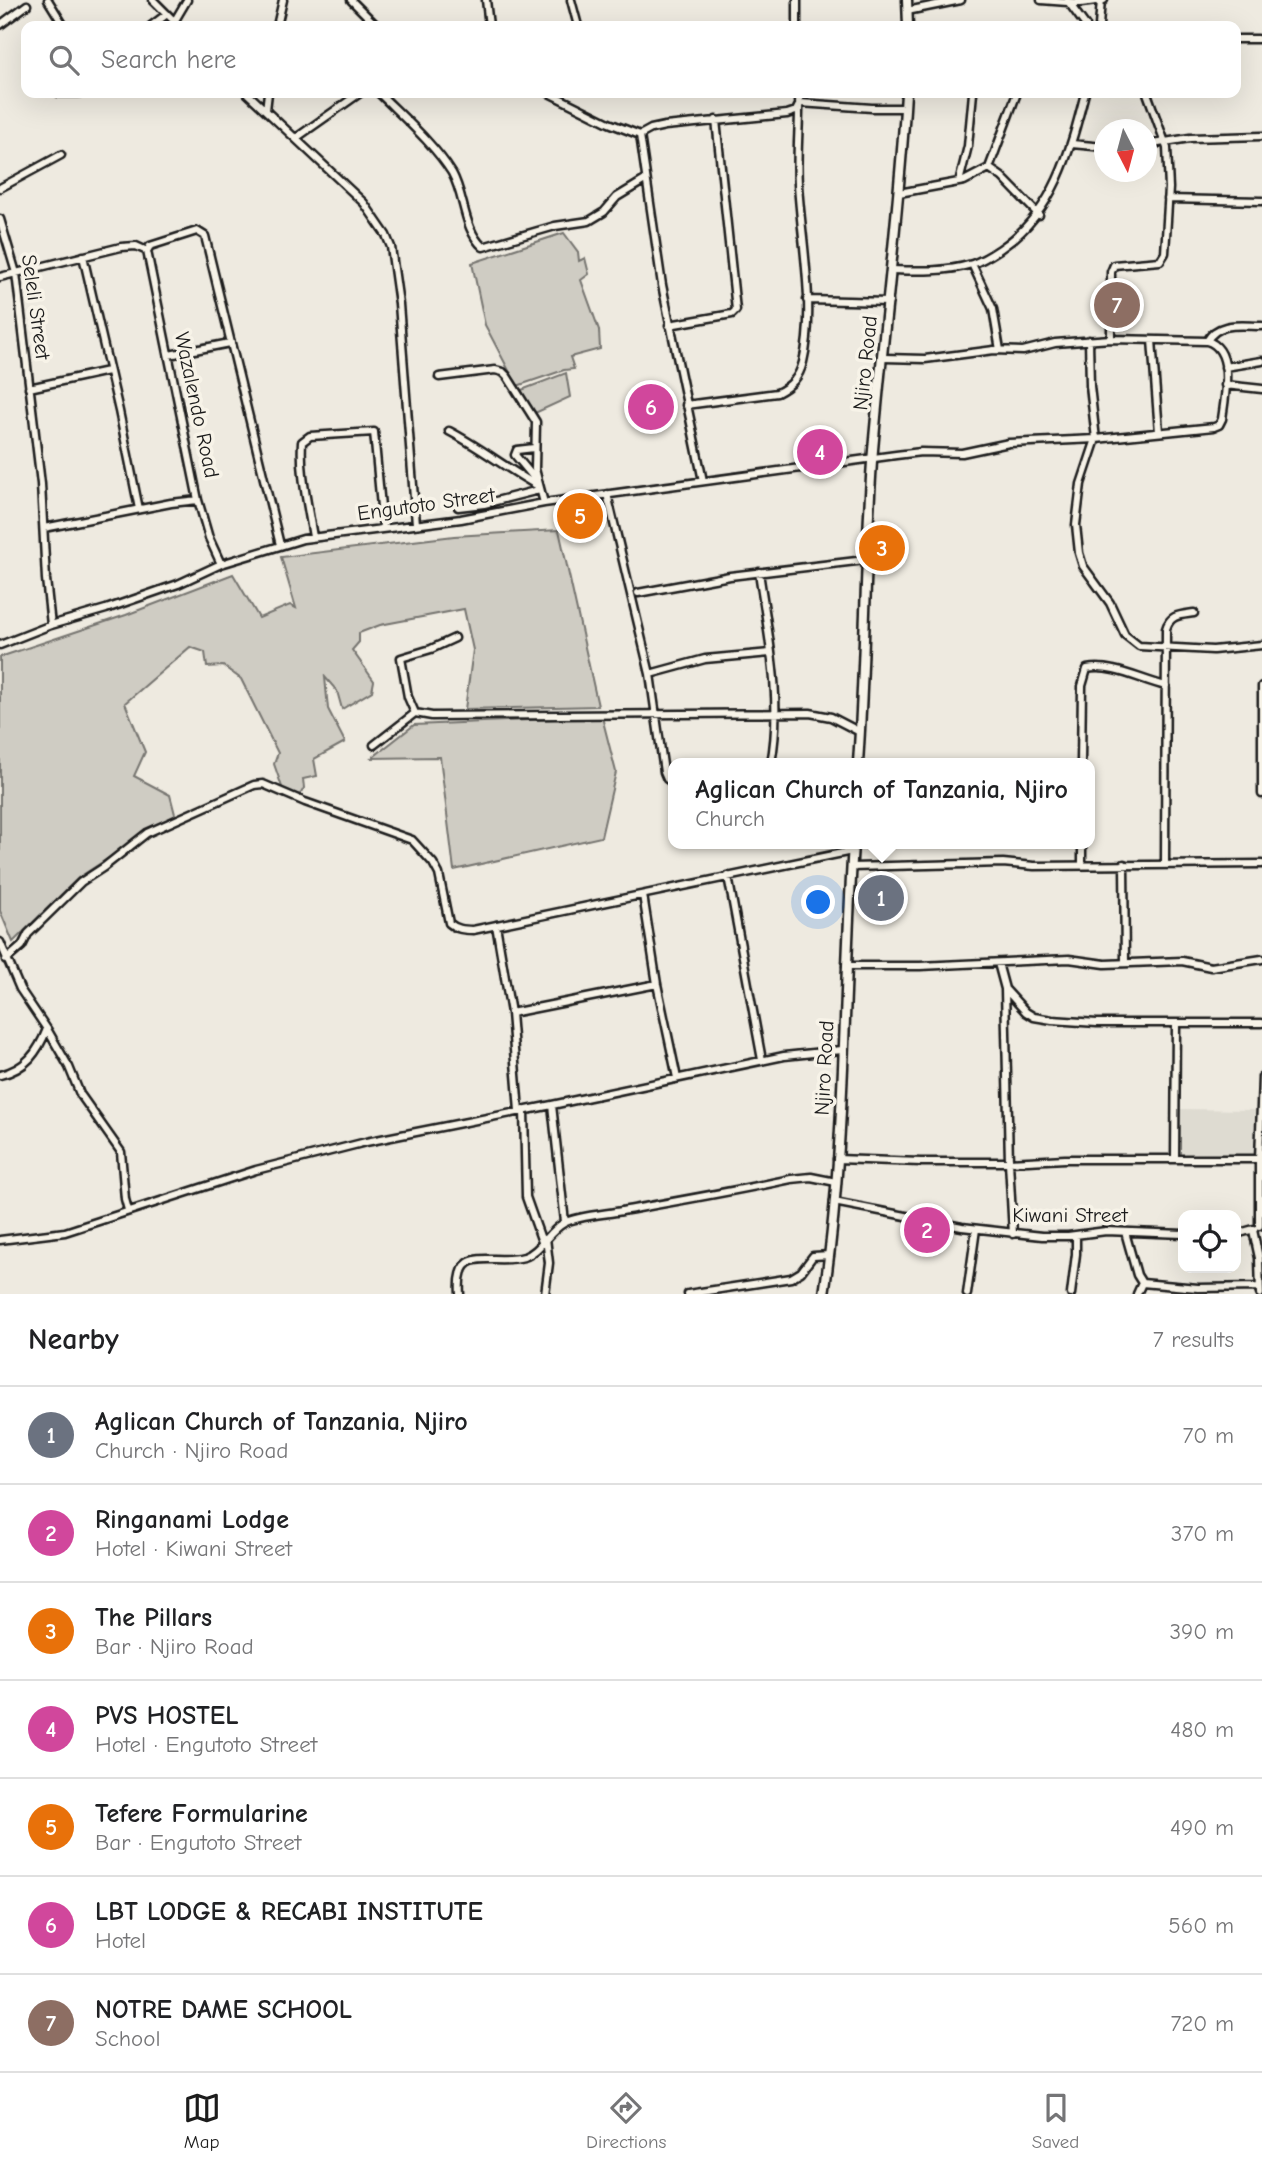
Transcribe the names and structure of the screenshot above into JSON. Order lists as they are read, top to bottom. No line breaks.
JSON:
{"streets":{"street":["Seleli Street","Njiro Road","Wazalendo Road","Engutoto Street","Kiwani Street"]},"crossings":[["Seleli Street","Engutoto Street"],["Njiro Road","Engutoto Street"],["Njiro Road","Kiwani Street"],["Wazalendo Road","Engutoto Street"]],"north":"bottom","page":{"search":"Search here","pins":["7","6","4","5","3","1","2"],"popup":["Aglican Church of Tanzania, Njiro","Church"],"heading":["Nearby","7 results"],"list":[{"mark":"1","name":"Aglican Church of Tanzania, Njiro","note":"Church · Njiro Road","value":"70 m"},{"mark":"2","name":"Ringanami Lodge","note":"Hotel · Kiwani Street","value":"370 m"},{"mark":"3","name":"The Pillars","note":"Bar · Njiro Road","value":"390 m"},{"mark":"4","name":"PVS HOSTEL","note":"Hotel · Engutoto Street","value":"480 m"},{"mark":"5","name":"Tefere Formularine","note":"Bar · Engutoto Street","value":"490 m"},{"mark":"6","name":"LBT LODGE & RECABI INSTITUTE","note":"Hotel","value":"560 m"},{"mark":"7","name":"NOTRE DAME SCHOOL","note":"School","value":"720 m"}],"nav":["Map","Directions","Saved"]}}
